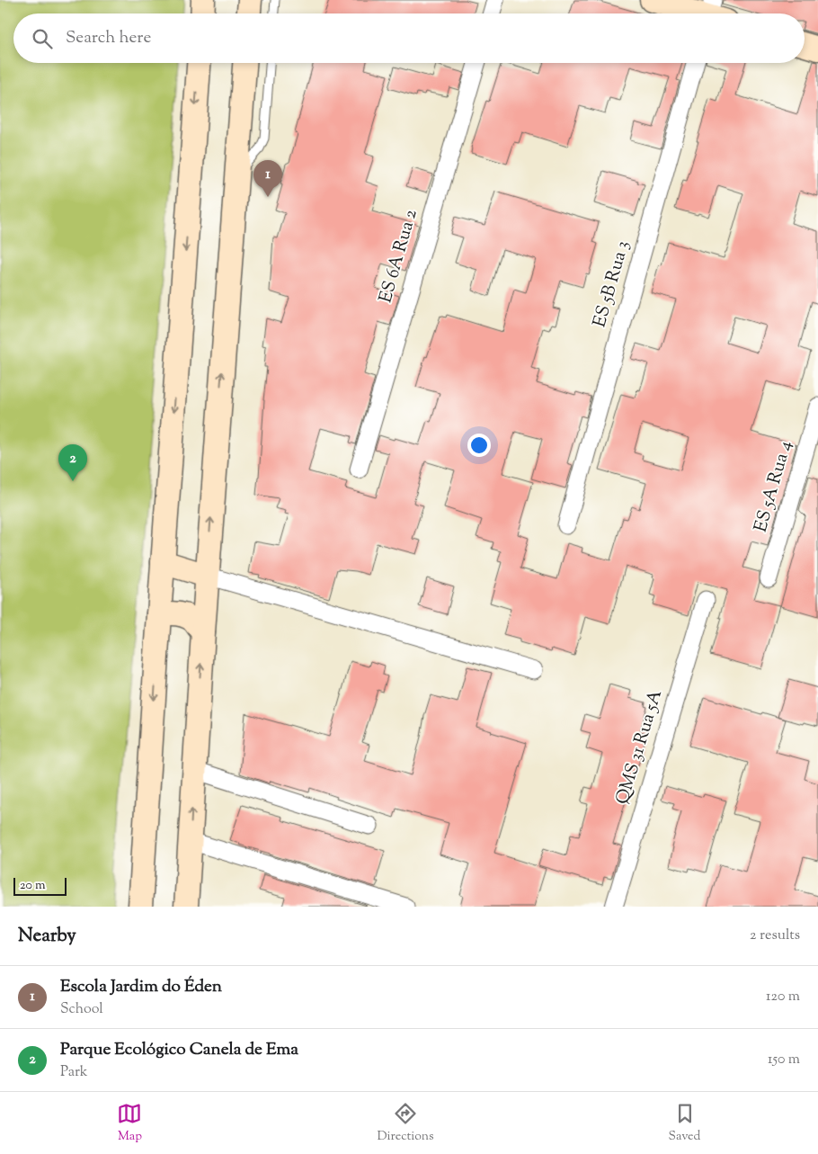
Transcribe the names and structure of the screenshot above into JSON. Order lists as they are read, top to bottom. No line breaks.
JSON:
{"streets":{"street":["ES 6A Rua 2","ES 5B Rua 3","ES 5A Rua 4","QMS 31 Rua 5A"]},"scale_bar":"20 m","page":{"search":"Search here","pins":["1","2"],"scale":"20 m","heading":["Nearby","2 results"],"list":[{"mark":"1","name":"Escola Jardim do Éden","note":"School","value":"120 m"},{"mark":"2","name":"Parque Ecológico Canela de Ema","note":"Park","value":"150 m"}],"nav":["Map","Directions","Saved"]}}
